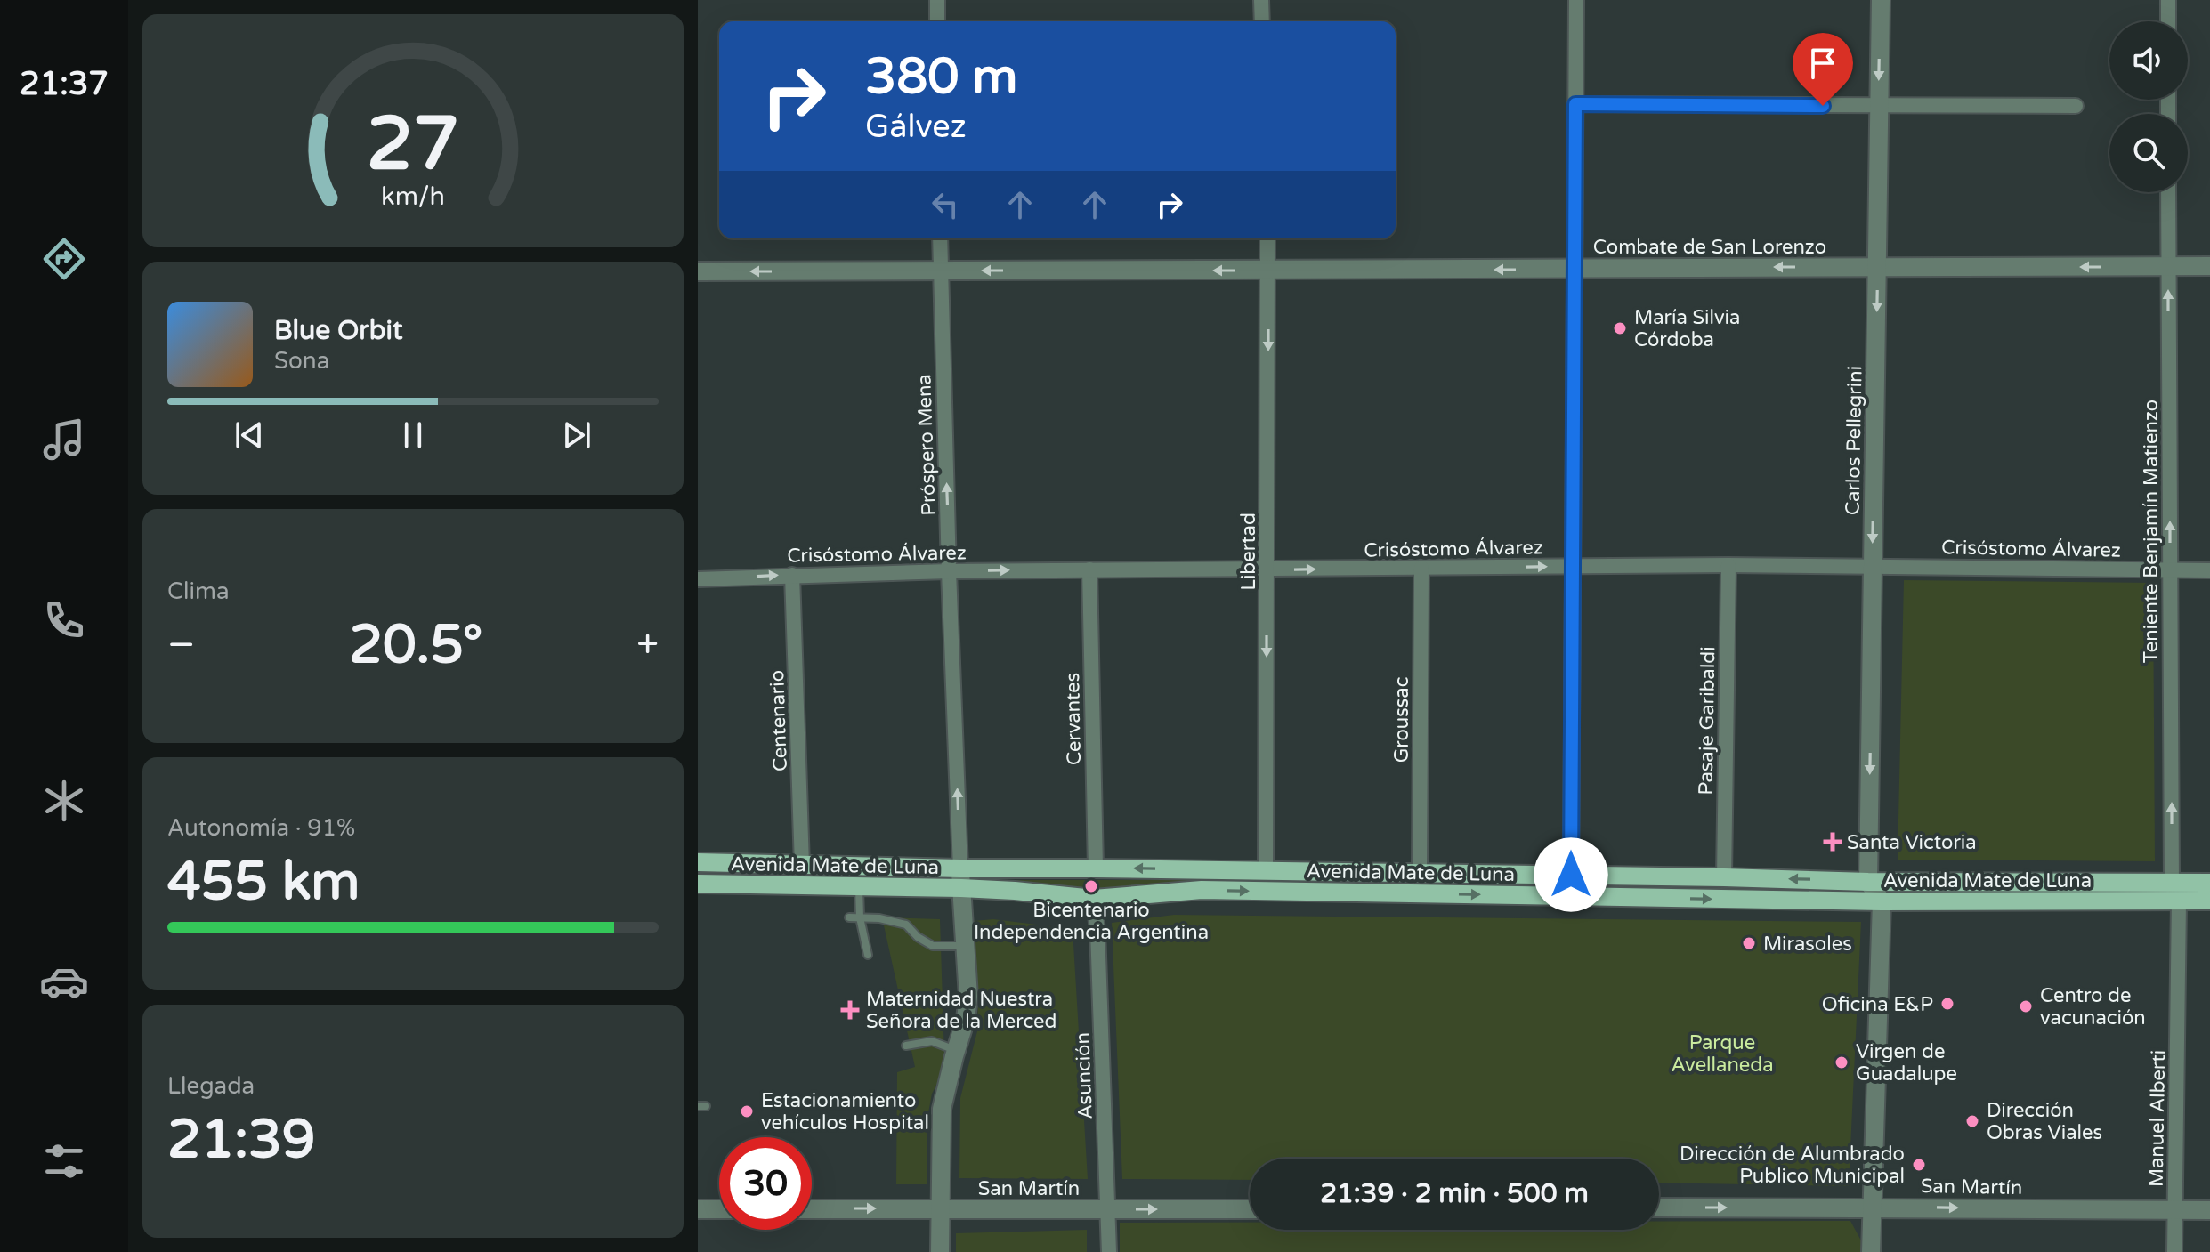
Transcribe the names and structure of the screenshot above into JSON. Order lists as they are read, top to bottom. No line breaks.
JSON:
{"streets":{"main road":["Avenida Mate de Luna"],"street":["Combate de San Lorenzo","Carlos Pellegrini","Próspero Mena","Teniente Benjamín Matienzo","Crisóstomo Álvarez","Libertad","Cervantes","Groussac","Centenario","Pasaje Garibaldi","Asunción","Manuel Alberti","San Martín"]},"crossings":[["Combate de San Lorenzo","Carlos Pellegrini"],["Combate de San Lorenzo","Próspero Mena"],["Combate de San Lorenzo","Teniente Benjamín Matienzo"],["Combate de San Lorenzo","Libertad"],["Carlos Pellegrini","Crisóstomo Álvarez"],["Carlos Pellegrini","Avenida Mate de Luna"],["Próspero Mena","Crisóstomo Álvarez"],["Próspero Mena","Avenida Mate de Luna"],["Teniente Benjamín Matienzo","Crisóstomo Álvarez"],["Teniente Benjamín Matienzo","Avenida Mate de Luna"],["Crisóstomo Álvarez","Libertad"],["Crisóstomo Álvarez","Cervantes"],["Crisóstomo Álvarez","Groussac"],["Crisóstomo Álvarez","Centenario"],["Crisóstomo Álvarez","Pasaje Garibaldi"],["Libertad","Avenida Mate de Luna"],["Cervantes","Avenida Mate de Luna"],["Groussac","Avenida Mate de Luna"],["Centenario","Avenida Mate de Luna"],["Pasaje Garibaldi","Avenida Mate de Luna"],["Avenida Mate de Luna","Asunción"],["Avenida Mate de Luna","Manuel Alberti"],["Asunción","San Martín"],["Manuel Alberti","San Martín"]],"one_way":["Combate de San Lorenzo","Carlos Pellegrini","Próspero Mena","Teniente Benjamín Matienzo","Crisóstomo Álvarez","Libertad","San Martín"],"parks":["Parque Avellaneda"],"places":{"other":["María Silvia Córdoba","Bicentenario Independencia Argentina","Mirasoles","Oficina E&P","Centro de vacunación","Virgen de Guadalupe","Estacionamiento vehículos Hospital","Dirección Obras Viales","Dirección de Alumbrado Publico Municipal"],"health":["Santa Victoria","Maternidad Nuestra Señora de la Merced"]},"page":{"tabs":"21:37","turn":["380 m","Gálvez"],"song":["Blue Orbit","Sona"],"tile":["Clima",["Autonomía · 91%","455 km"],["Llegada","21:39"]],"heat":["−","20.5°","+"],"limit":"30","trip":"21:39 · 2 min · 500 m","gauge":["27","km/h"]}}
